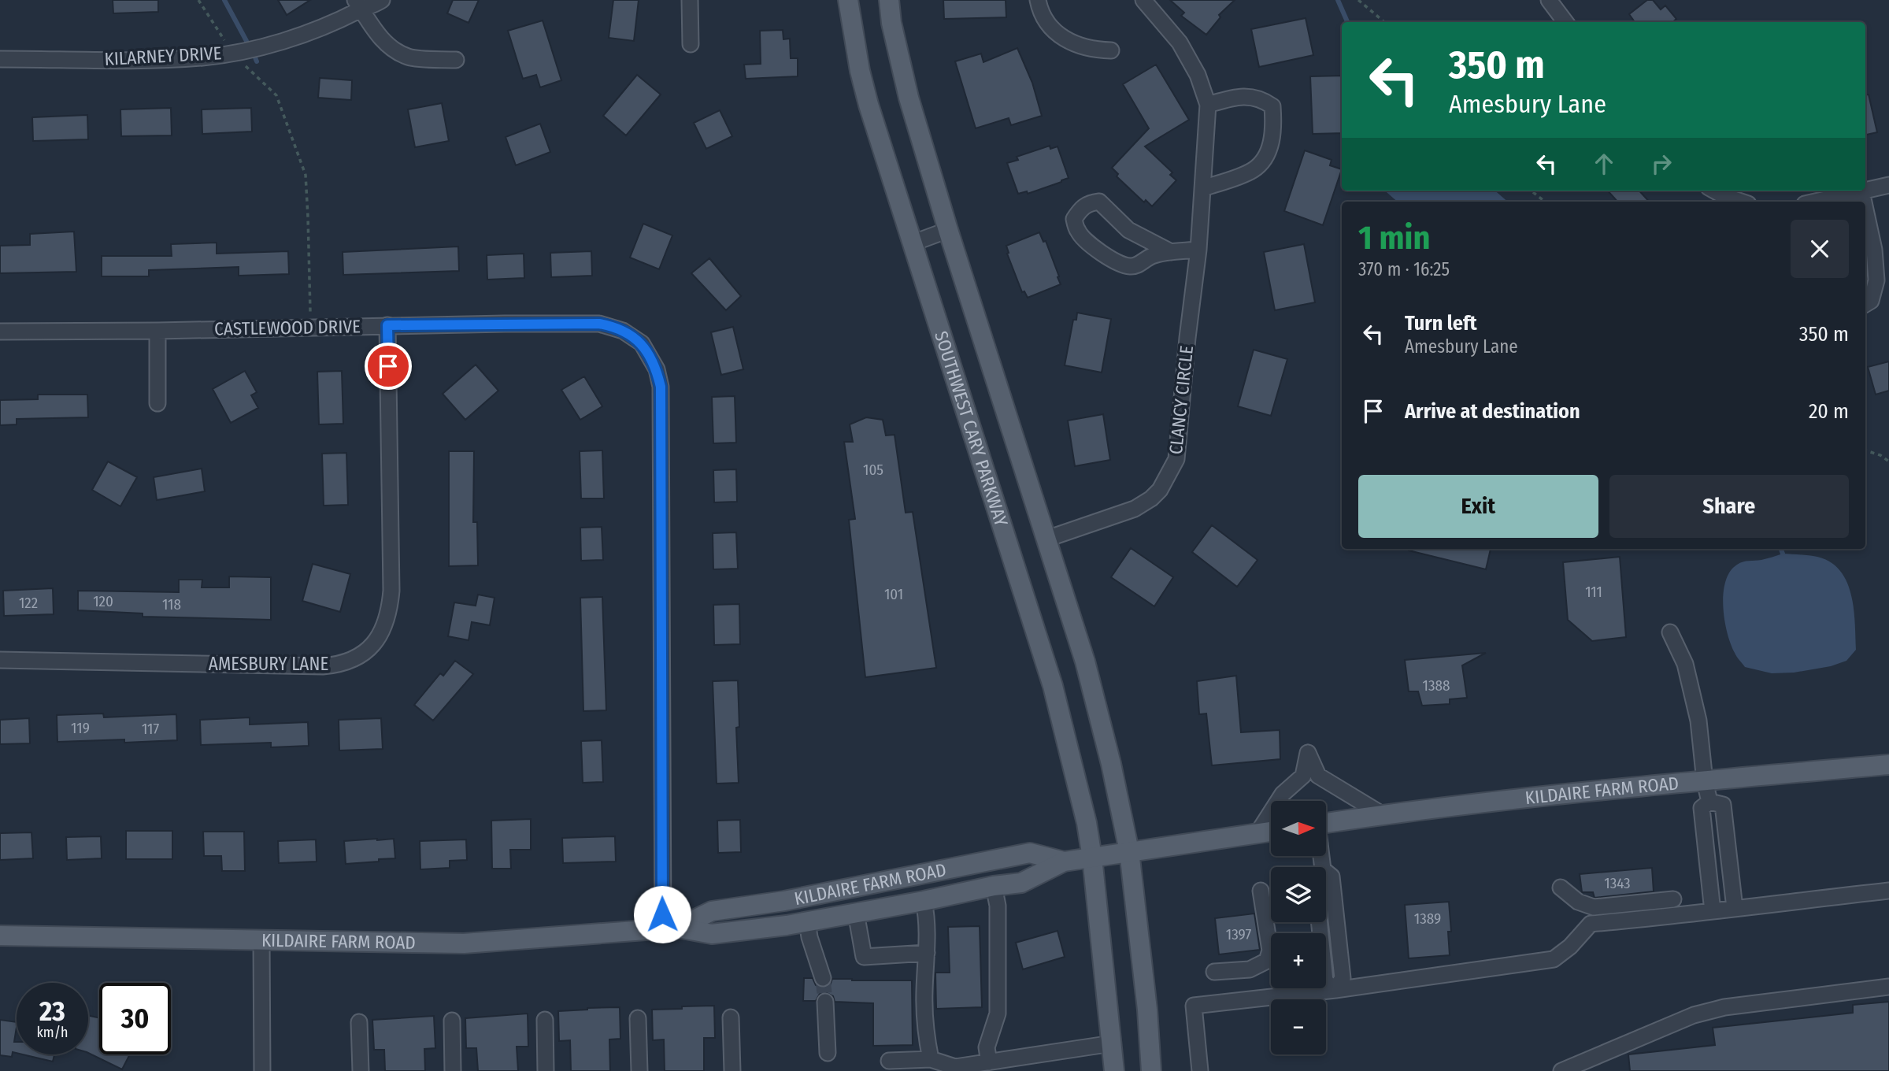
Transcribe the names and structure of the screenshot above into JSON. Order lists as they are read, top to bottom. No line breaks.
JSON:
{"streets":{"main road":["SOUTHWEST CARY PARKWAY","KILDAIRE FARM ROAD"],"street":["KILARNEY DRIVE","CASTLEWOOD DRIVE","CLANCY CIRCLE","AMESBURY LANE"]},"crossings":[["CASTLEWOOD DRIVE","AMESBURY LANE"],["CASTLEWOOD DRIVE","KILDAIRE FARM ROAD"],["SOUTHWEST CARY PARKWAY","KILDAIRE FARM ROAD"]],"house_numbers":["105","111","101","120","122","118","1388","119","117","1343","1389","1397"],"north":"right","page":{"turn":["350 m","Amesbury Lane"],"heading":["1 min","370 m · 16:25"],"list":[{"name":"Turn left","note":"Amesbury Lane","value":"350 m"},{"name":"Arrive at destination","value":"20 m"}],"buttons":["Exit","Share"],"map_buttons":["+","−"],"speed":"23 km/h","limit":"30"}}
